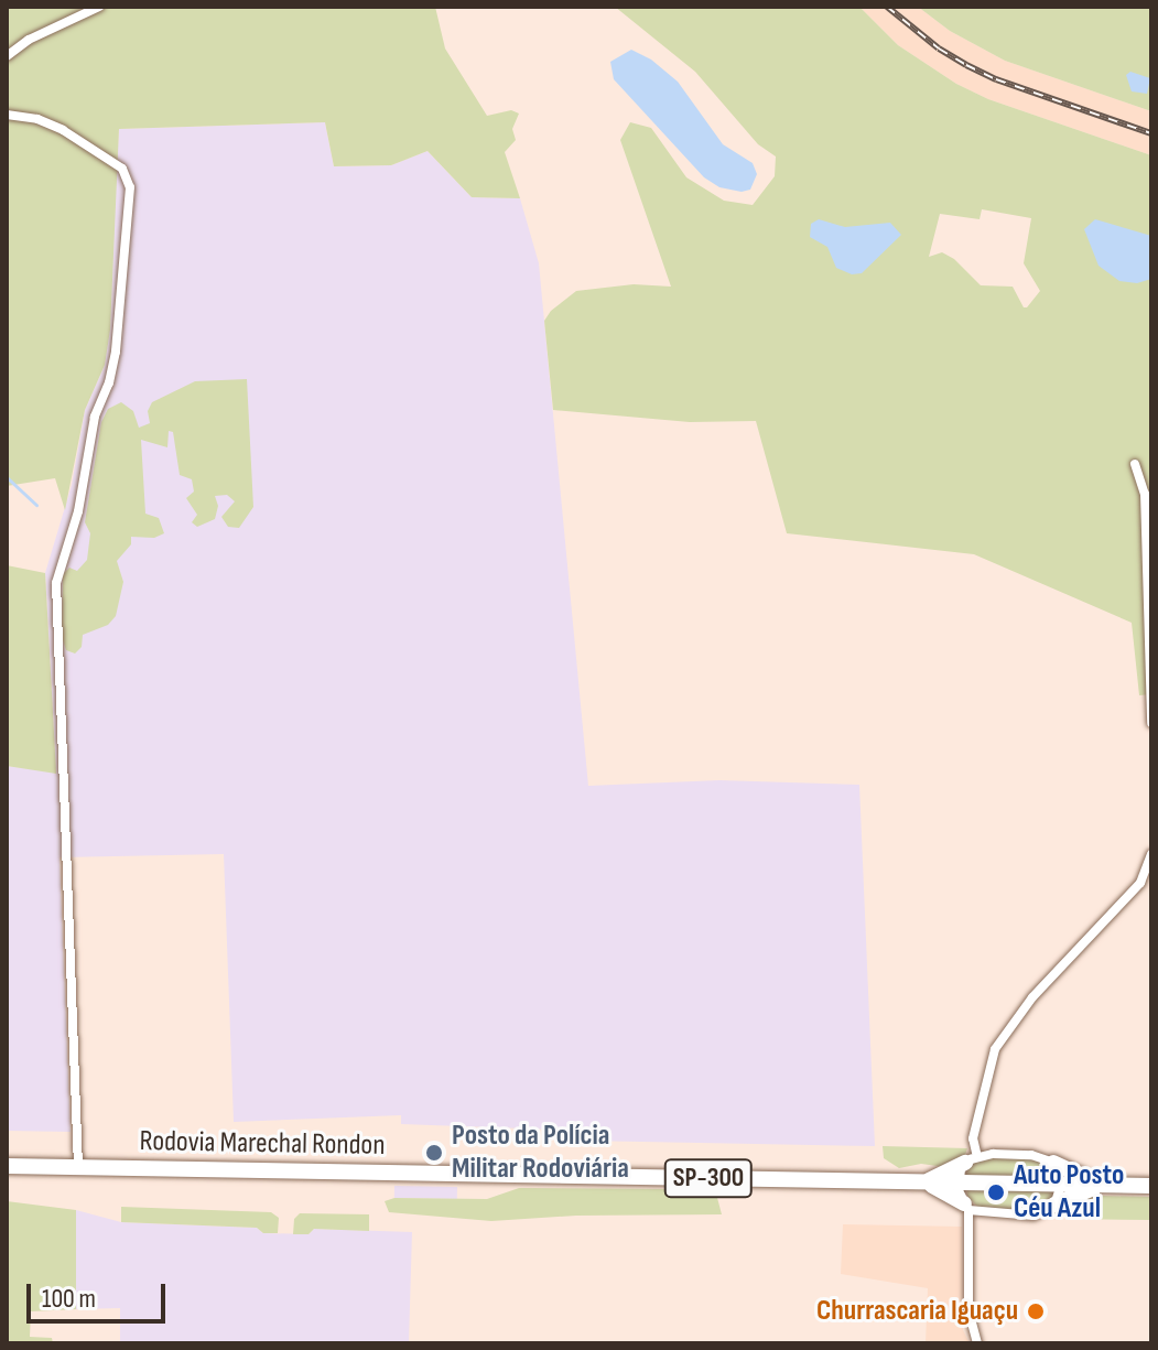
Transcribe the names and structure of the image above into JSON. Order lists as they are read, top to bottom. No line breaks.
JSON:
{"streets":{"main road":["Rodovia Marechal Rondon","SP-300"]},"places":["Posto da Polícia Militar Rodoviária","Auto Posto Céu Azul","Churrascaria Iguaçu"],"scale_bar":"100 m"}
